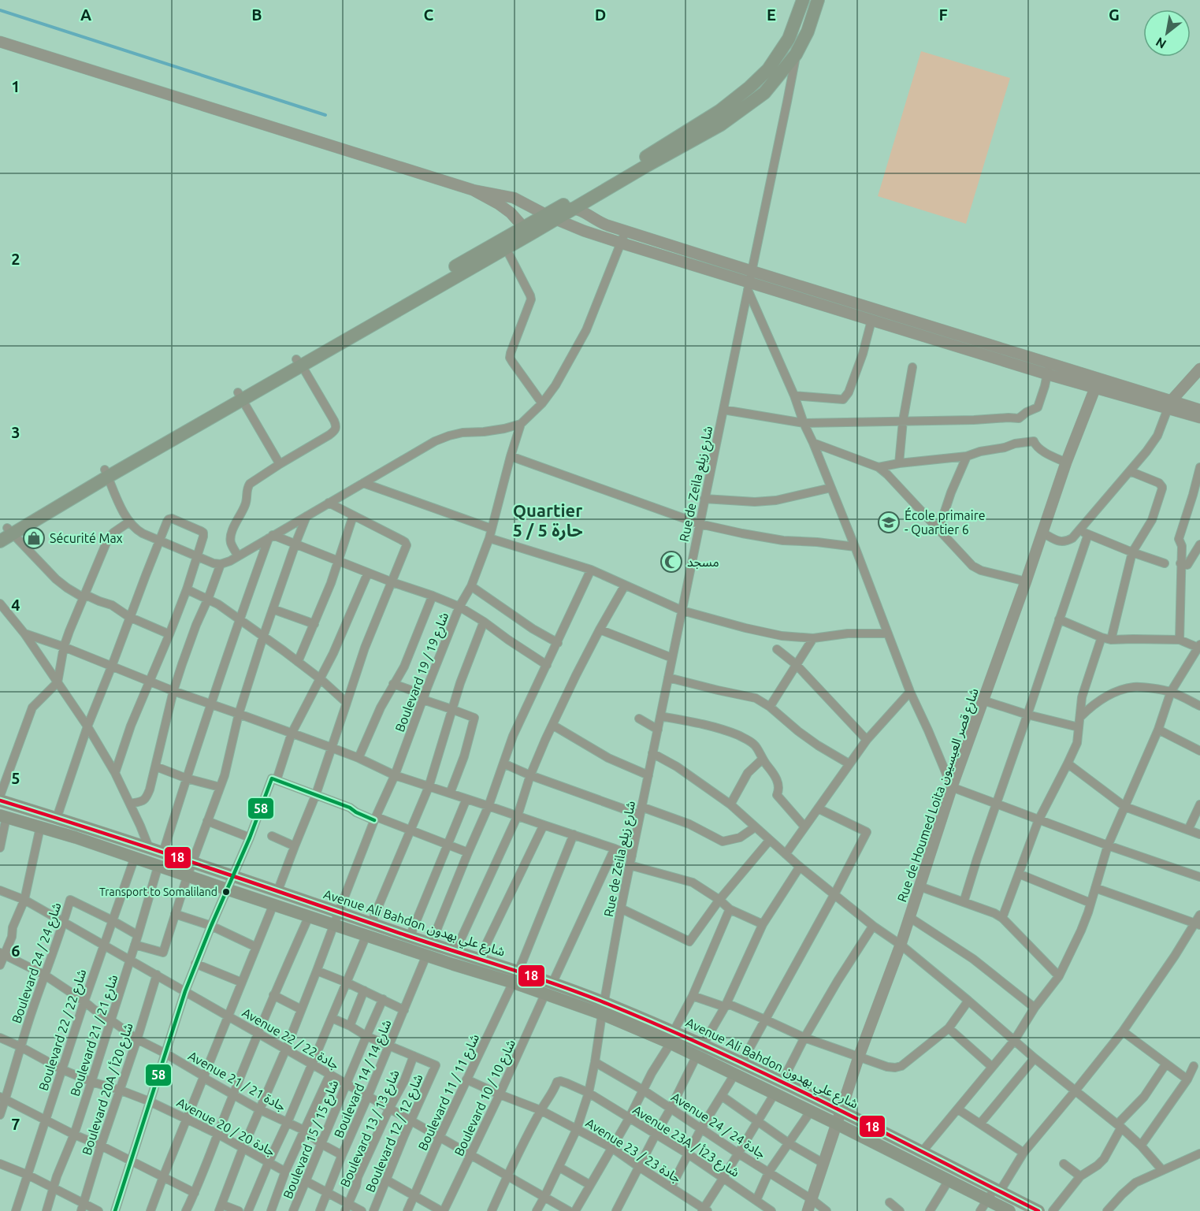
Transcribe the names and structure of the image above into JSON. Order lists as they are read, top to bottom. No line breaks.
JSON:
{"streets":{"main road":["Avenue Ali Bahdon شارع علي بهدون"],"street":["Rue de Zeila شارع زيلع","Boulevard 19 / شارع 19","Rue de Houmed Loita شارع قصر العيسيون","Boulevard 24 / شارع 24","Boulevard 22 / شارع 22","Boulevard 21 / شارع 21","Avenue 22 / جادة 22","Boulevard 14 / شارع 14","Avenue 21 / جادة 21","Boulevard 20A / شارع 20أ","Boulevard 11 / شارع 11","Boulevard 10 / شارع 10","Avenue 24 / جادة 24","Avenue 20 / جادة 20","Boulevard 13 / شارع 13","Boulevard 12 / شارع 12","Boulevard 15 / شارع 15","Avenue 23A / شارع 23أ","Avenue 23 / جادة 23"]},"crossings":[["Rue de Zeila شارع زيلع","Avenue Ali Bahdon شارع علي بهدون"],["Rue de Zeila شارع زيلع","Avenue 22 / جادة 22"],["Rue de Zeila شارع زيلع","Avenue 24 / جادة 24"],["Rue de Zeila شارع زيلع","Avenue 23A / شارع 23أ"],["Rue de Zeila شارع زيلع","Avenue 23 / جادة 23"],["Boulevard 19 / شارع 19","Avenue Ali Bahdon شارع علي بهدون"],["Boulevard 19 / شارع 19","Avenue 22 / جادة 22"],["Boulevard 19 / شارع 19","Avenue 21 / جادة 21"],["Boulevard 19 / شارع 19","Avenue 20 / جادة 20"],["Rue de Houmed Loita شارع قصر العيسيون","Avenue Ali Bahdon شارع علي بهدون"],["Rue de Houmed Loita شارع قصر العيسيون","Avenue 24 / جادة 24"],["Avenue Ali Bahdon شارع علي بهدون","Boulevard 22 / شارع 22"],["Avenue Ali Bahdon شارع علي بهدون","Boulevard 21 / شارع 21"],["Avenue Ali Bahdon شارع علي بهدون","Boulevard 14 / شارع 14"],["Avenue Ali Bahdon شارع علي بهدون","Boulevard 11 / شارع 11"],["Avenue Ali Bahdon شارع علي بهدون","Boulevard 10 / شارع 10"],["Boulevard 24 / شارع 24","Boulevard 22 / شارع 22"],["Boulevard 24 / شارع 24","Avenue 22 / جادة 22"],["Boulevard 24 / شارع 24","Avenue 21 / جادة 21"],["Boulevard 24 / شارع 24","Avenue 20 / جادة 20"],["Boulevard 22 / شارع 22","Avenue 22 / جادة 22"],["Boulevard 22 / شارع 22","Avenue 21 / جادة 21"],["Boulevard 22 / شارع 22","Avenue 20 / جادة 20"],["Boulevard 21 / شارع 21","Avenue 22 / جادة 22"],["Boulevard 21 / شارع 21","Avenue 21 / جادة 21"],["Boulevard 21 / شارع 21","Avenue 20 / جادة 20"],["Avenue 22 / جادة 22","Boulevard 14 / شارع 14"],["Avenue 22 / جادة 22","Boulevard 20A / شارع 20أ"],["Avenue 22 / جادة 22","Boulevard 11 / شارع 11"],["Avenue 22 / جادة 22","Boulevard 10 / شارع 10"],["Avenue 22 / جادة 22","Boulevard 13 / شارع 13"],["Avenue 22 / جادة 22","Boulevard 12 / شارع 12"],["Avenue 22 / جادة 22","Boulevard 15 / شارع 15"],["Boulevard 14 / شارع 14","Avenue 21 / جادة 21"],["Avenue 21 / جادة 21","Boulevard 20A / شارع 20أ"],["Avenue 21 / جادة 21","Boulevard 15 / شارع 15"],["Boulevard 20A / شارع 20أ","Avenue 20 / جادة 20"],["Boulevard 11 / شارع 11","Avenue 23 / جادة 23"],["Boulevard 10 / شارع 10","Avenue 23 / جادة 23"],["Boulevard 13 / شارع 13","Boulevard 12 / شارع 12"],["Avenue 23A / شارع 23أ","Avenue 23 / جادة 23"]],"districts":["Quartier 5 / حارة 5"],"places":{"school or university":["École primaire - Quartier 6"],"shop":["Sécurité Max"],"mosque":["مسجد"],"other":["Transport to Somaliland"]},"lines":["transit line 58","transit line 18"],"north":"bottom left","grid":{"columns":["A","B","C","D","E","F","G"],"rows":["1","2","3","4","5","6","7"]}}
